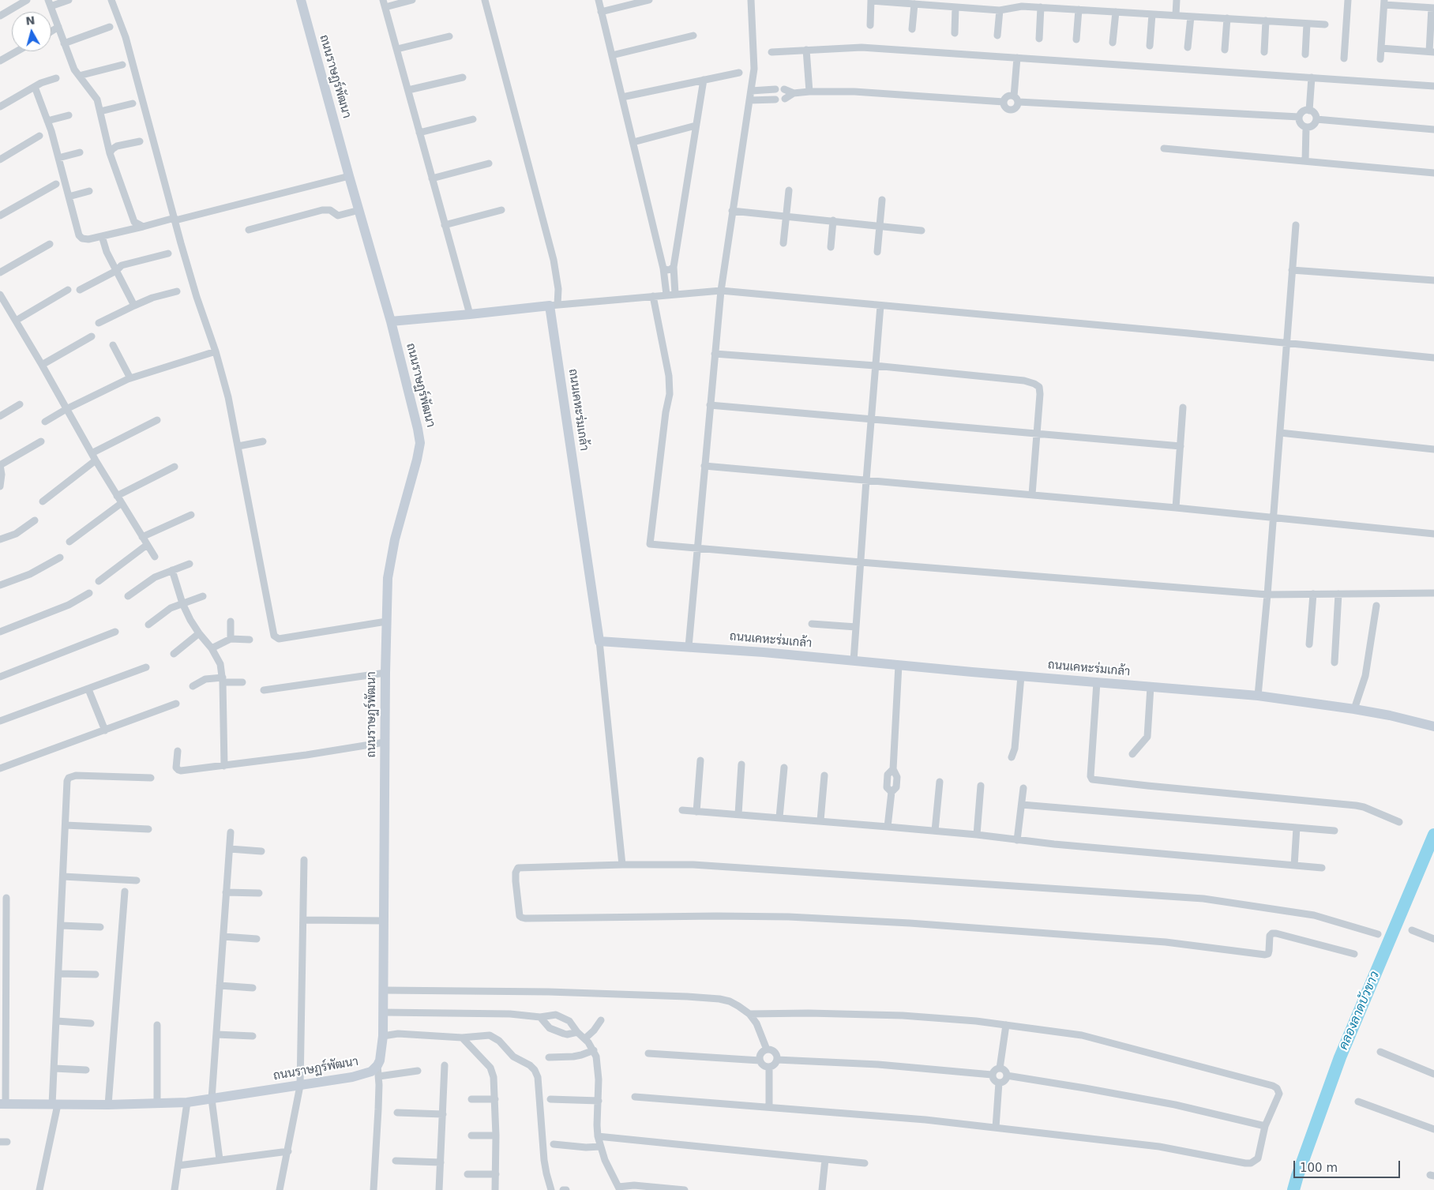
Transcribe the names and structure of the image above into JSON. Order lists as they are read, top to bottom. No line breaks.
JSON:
{"streets":{"street":["ถนนราษฏร์พัฒนา","ถนนเคหะร่มเกล้า"]},"water":["คลองลาดบัวขาว"],"scale_bar":"100 m","north":"top"}
